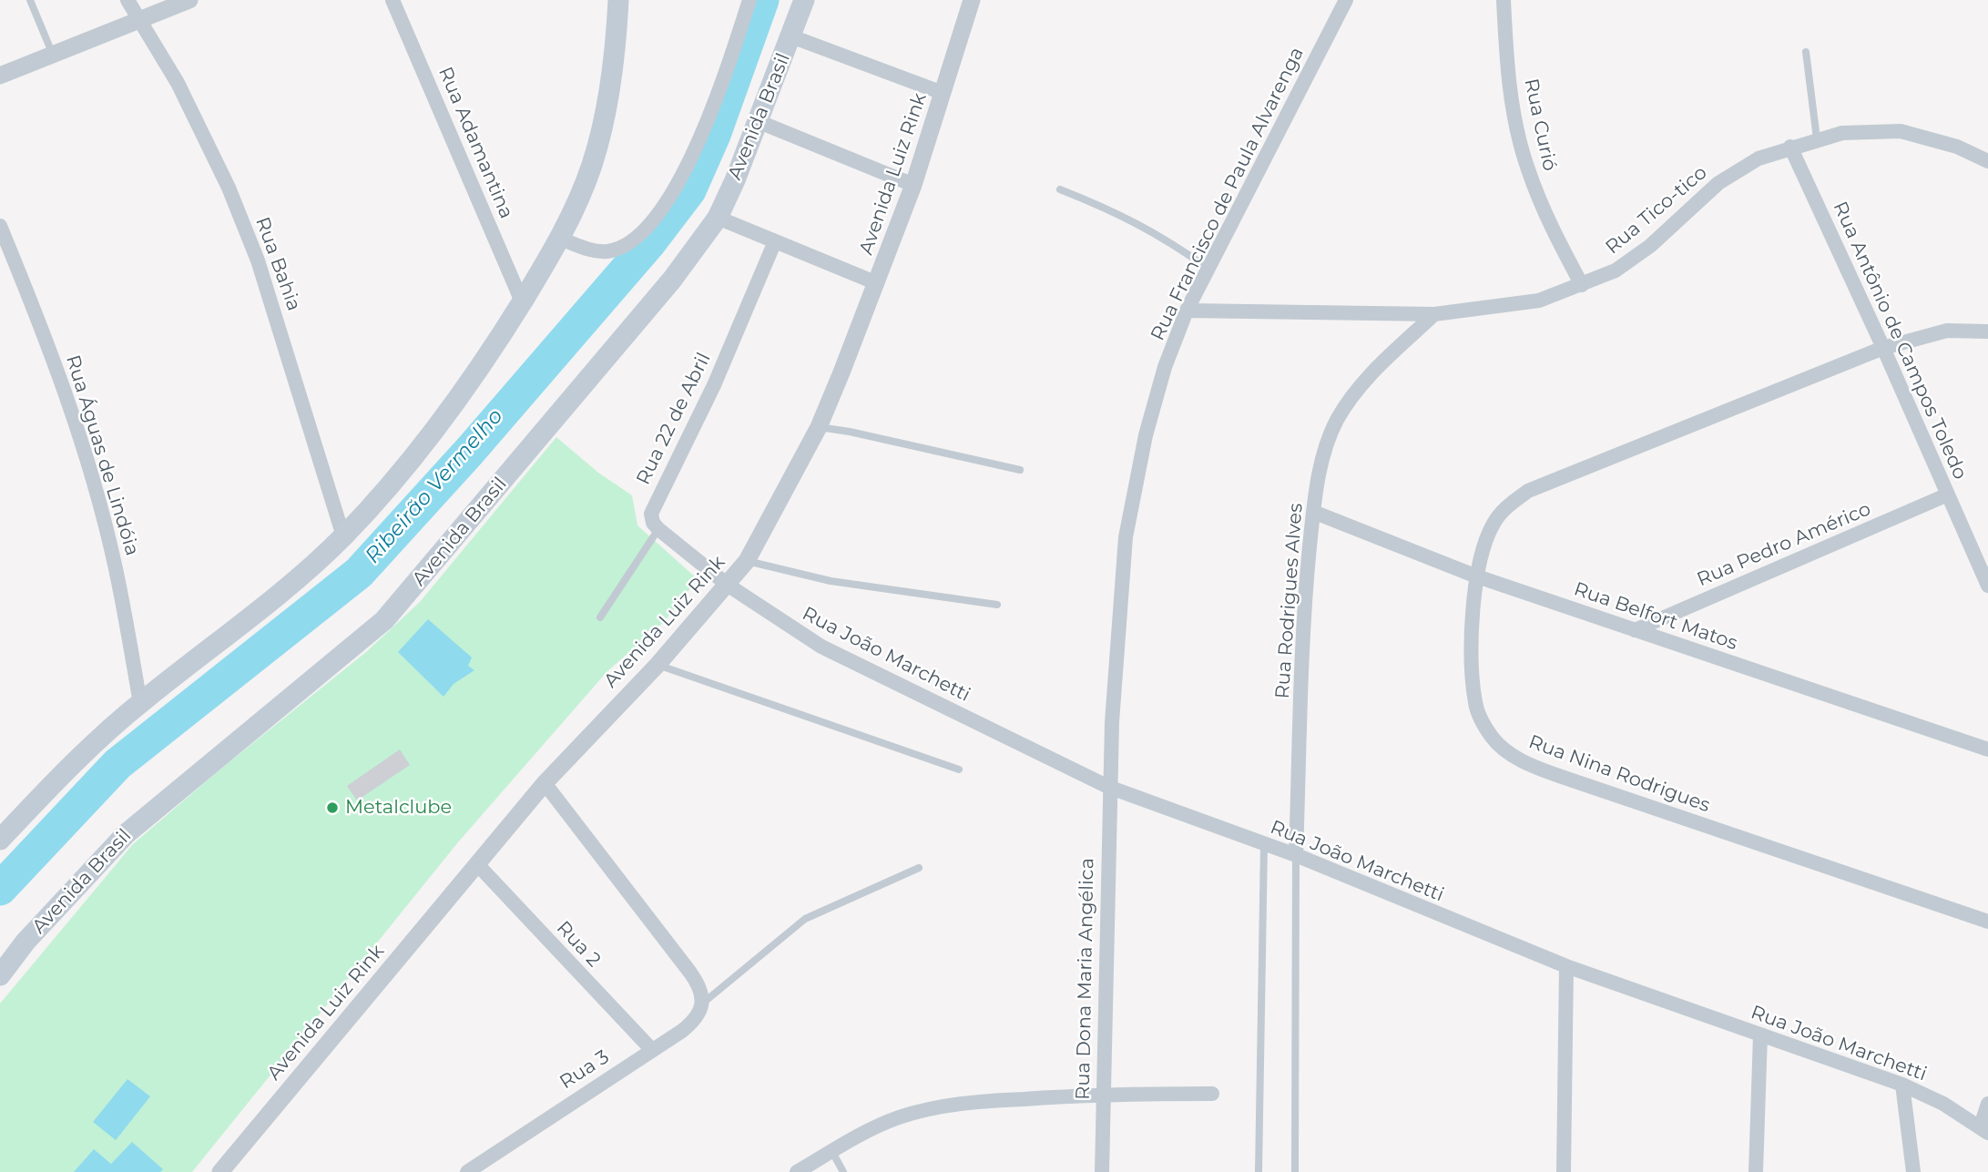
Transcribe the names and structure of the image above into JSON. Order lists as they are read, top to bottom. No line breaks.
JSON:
{"streets":{"main road":["Avenida Brasil"],"street":["Rua Curió","Rua Adamantina","Avenida Luiz Rink","Rua Francisco de Paula Alvarenga","Rua Tico-tico","Rua Bahia","Rua Antônio de Campos Toledo","Rua 22 de Abril","Rua Águas de Lindóia","Rua Pedro Américo","Rua Rodrigues Alves","Rua Belfort Matos","Rua João Marchetti","Rua Nina Rodrigues","Rua 2","Rua Dona Maria Angélica","Rua 3"]},"crossings":[["Rua Curió","Rua Tico-tico"],["Avenida Luiz Rink","Rua João Marchetti"],["Avenida Luiz Rink","Rua 2"],["Rua Francisco de Paula Alvarenga","Rua Tico-tico"],["Rua Francisco de Paula Alvarenga","Rua João Marchetti"],["Rua Francisco de Paula Alvarenga","Rua Dona Maria Angélica"],["Rua Tico-tico","Rua Antônio de Campos Toledo"],["Rua Tico-tico","Rua Rodrigues Alves"],["Rua Antônio de Campos Toledo","Rua Pedro Américo"],["Rua Antônio de Campos Toledo","Rua Nina Rodrigues"],["Rua Pedro Américo","Rua Belfort Matos"],["Rua Rodrigues Alves","Rua Belfort Matos"],["Rua Rodrigues Alves","Rua João Marchetti"],["Rua Belfort Matos","Rua Nina Rodrigues"],["Rua João Marchetti","Rua Dona Maria Angélica"],["Rua 2","Rua 3"]],"water":["Ribeirão Vermelho"],"places":["Metalclube"]}
